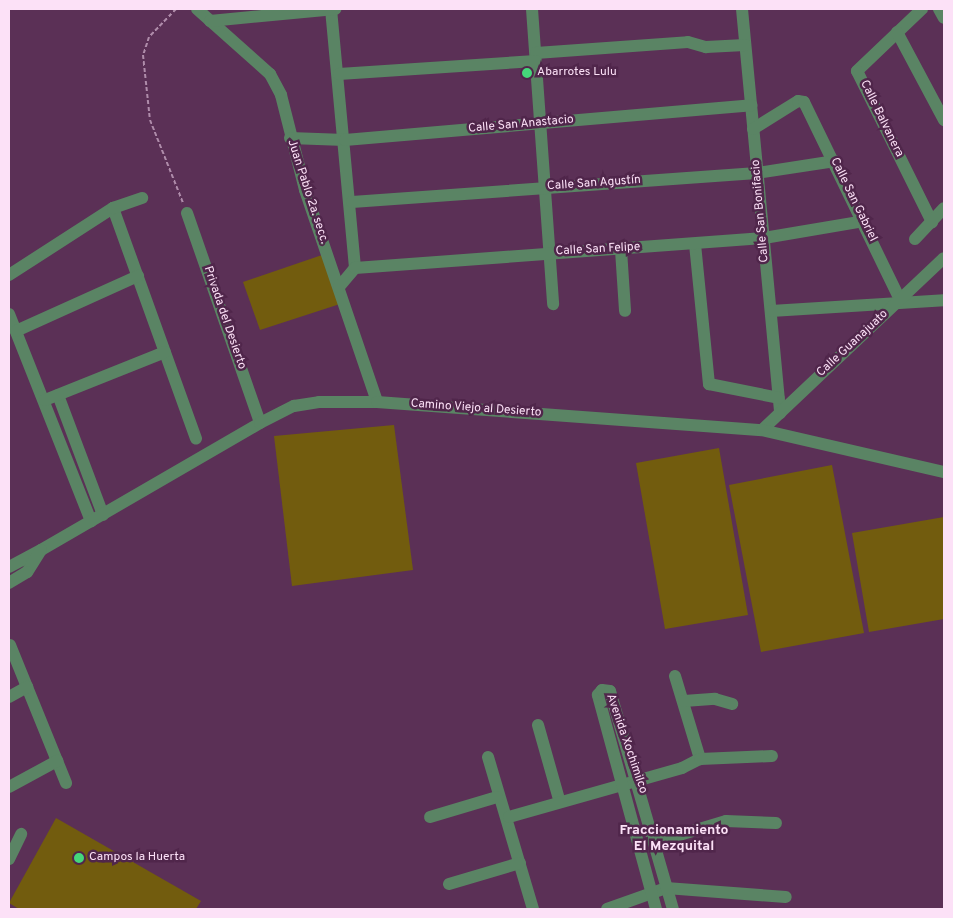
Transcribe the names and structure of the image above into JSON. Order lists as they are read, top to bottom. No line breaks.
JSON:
{"streets":{"street":["Calle Balvanera","Calle San Anastacio","Calle San Agustín","Juan Pablo 2a. secc.","Calle San Gabriel","Calle San Bonifacio","Calle San Felipe","Privada del Desierto","Calle Guanajuato","Camino Viejo al Desierto","Avenida Xochimilco"]},"crossings":[["Calle San Anastacio","Juan Pablo 2a. secc."],["Calle San Anastacio","Calle San Bonifacio"],["Calle San Agustín","Calle San Gabriel"],["Calle San Agustín","Calle San Bonifacio"],["Juan Pablo 2a. secc.","Camino Viejo al Desierto"],["Calle San Gabriel","Calle San Bonifacio"],["Calle San Gabriel","Calle San Felipe"],["Calle San Gabriel","Calle Guanajuato"],["Calle San Bonifacio","Calle San Felipe"],["Calle San Bonifacio","Calle Guanajuato"],["Privada del Desierto","Camino Viejo al Desierto"],["Calle Guanajuato","Camino Viejo al Desierto"]],"districts":["Fraccionamiento El Mezquital"],"places":["Abarrotes Lulu","Campos la Huerta"]}
